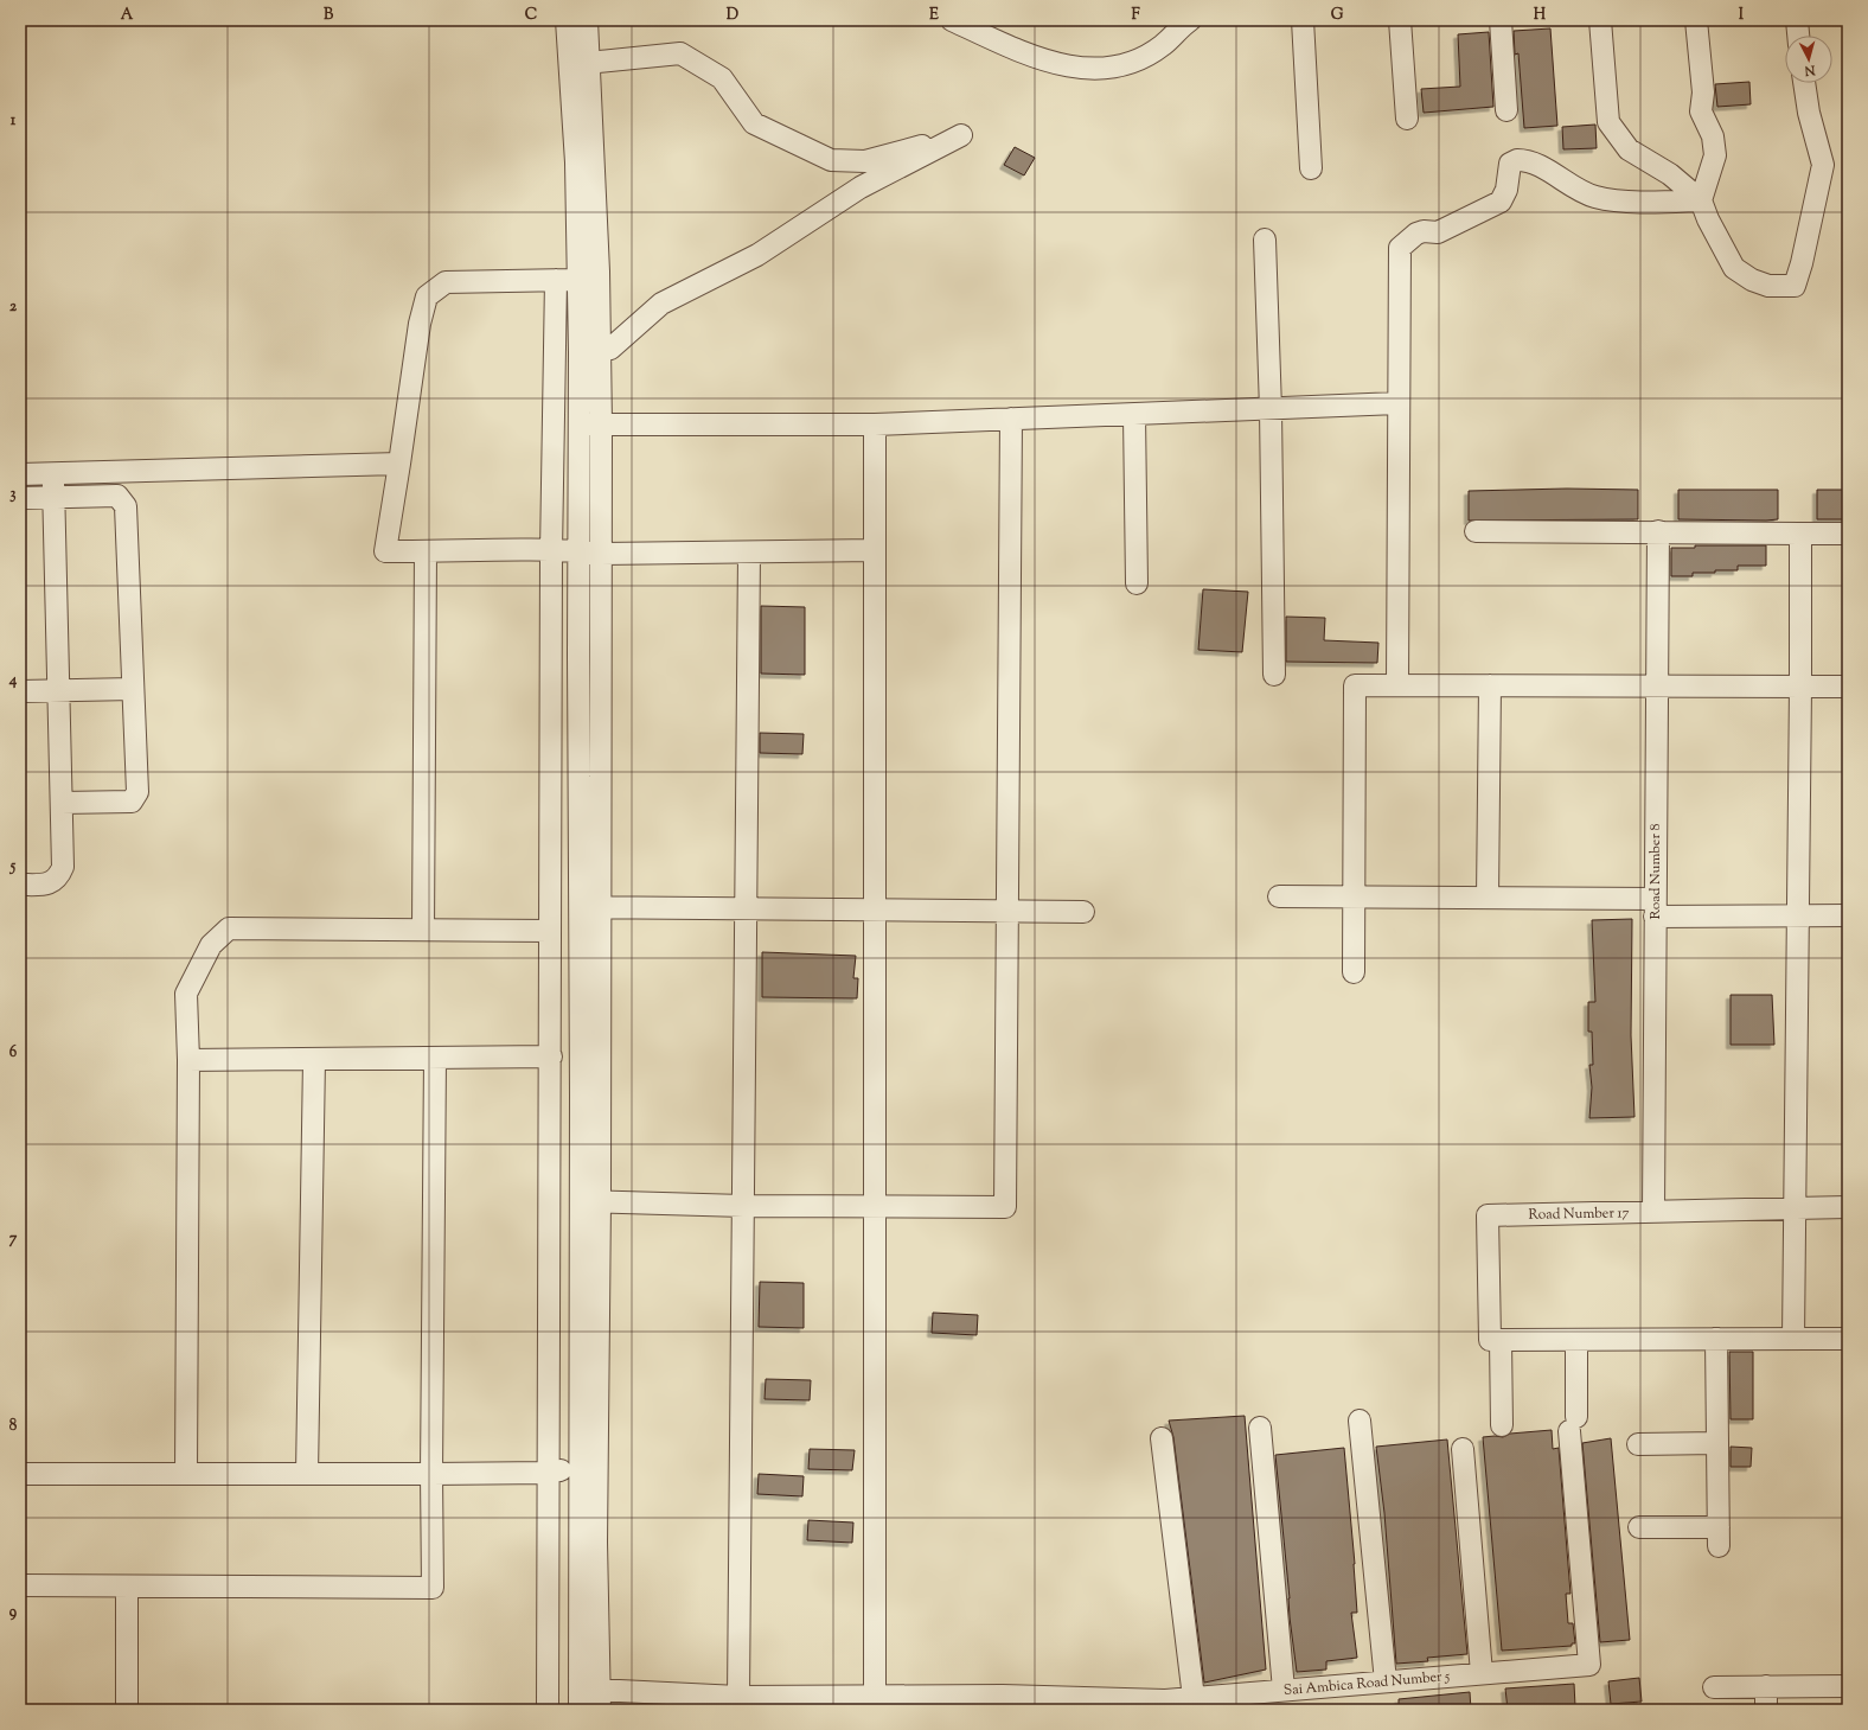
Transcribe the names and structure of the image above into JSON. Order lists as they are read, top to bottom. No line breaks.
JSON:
{"streets":{"street":["Road Number 8","Road Number 17","Sai Ambica Road Number 5"]},"crossings":[["Road Number 8","Road Number 17"]],"north":"bottom","grid":{"columns":["A","B","C","D","E","F","G","H","I"],"rows":["1","2","3","4","5","6","7","8","9"]}}
